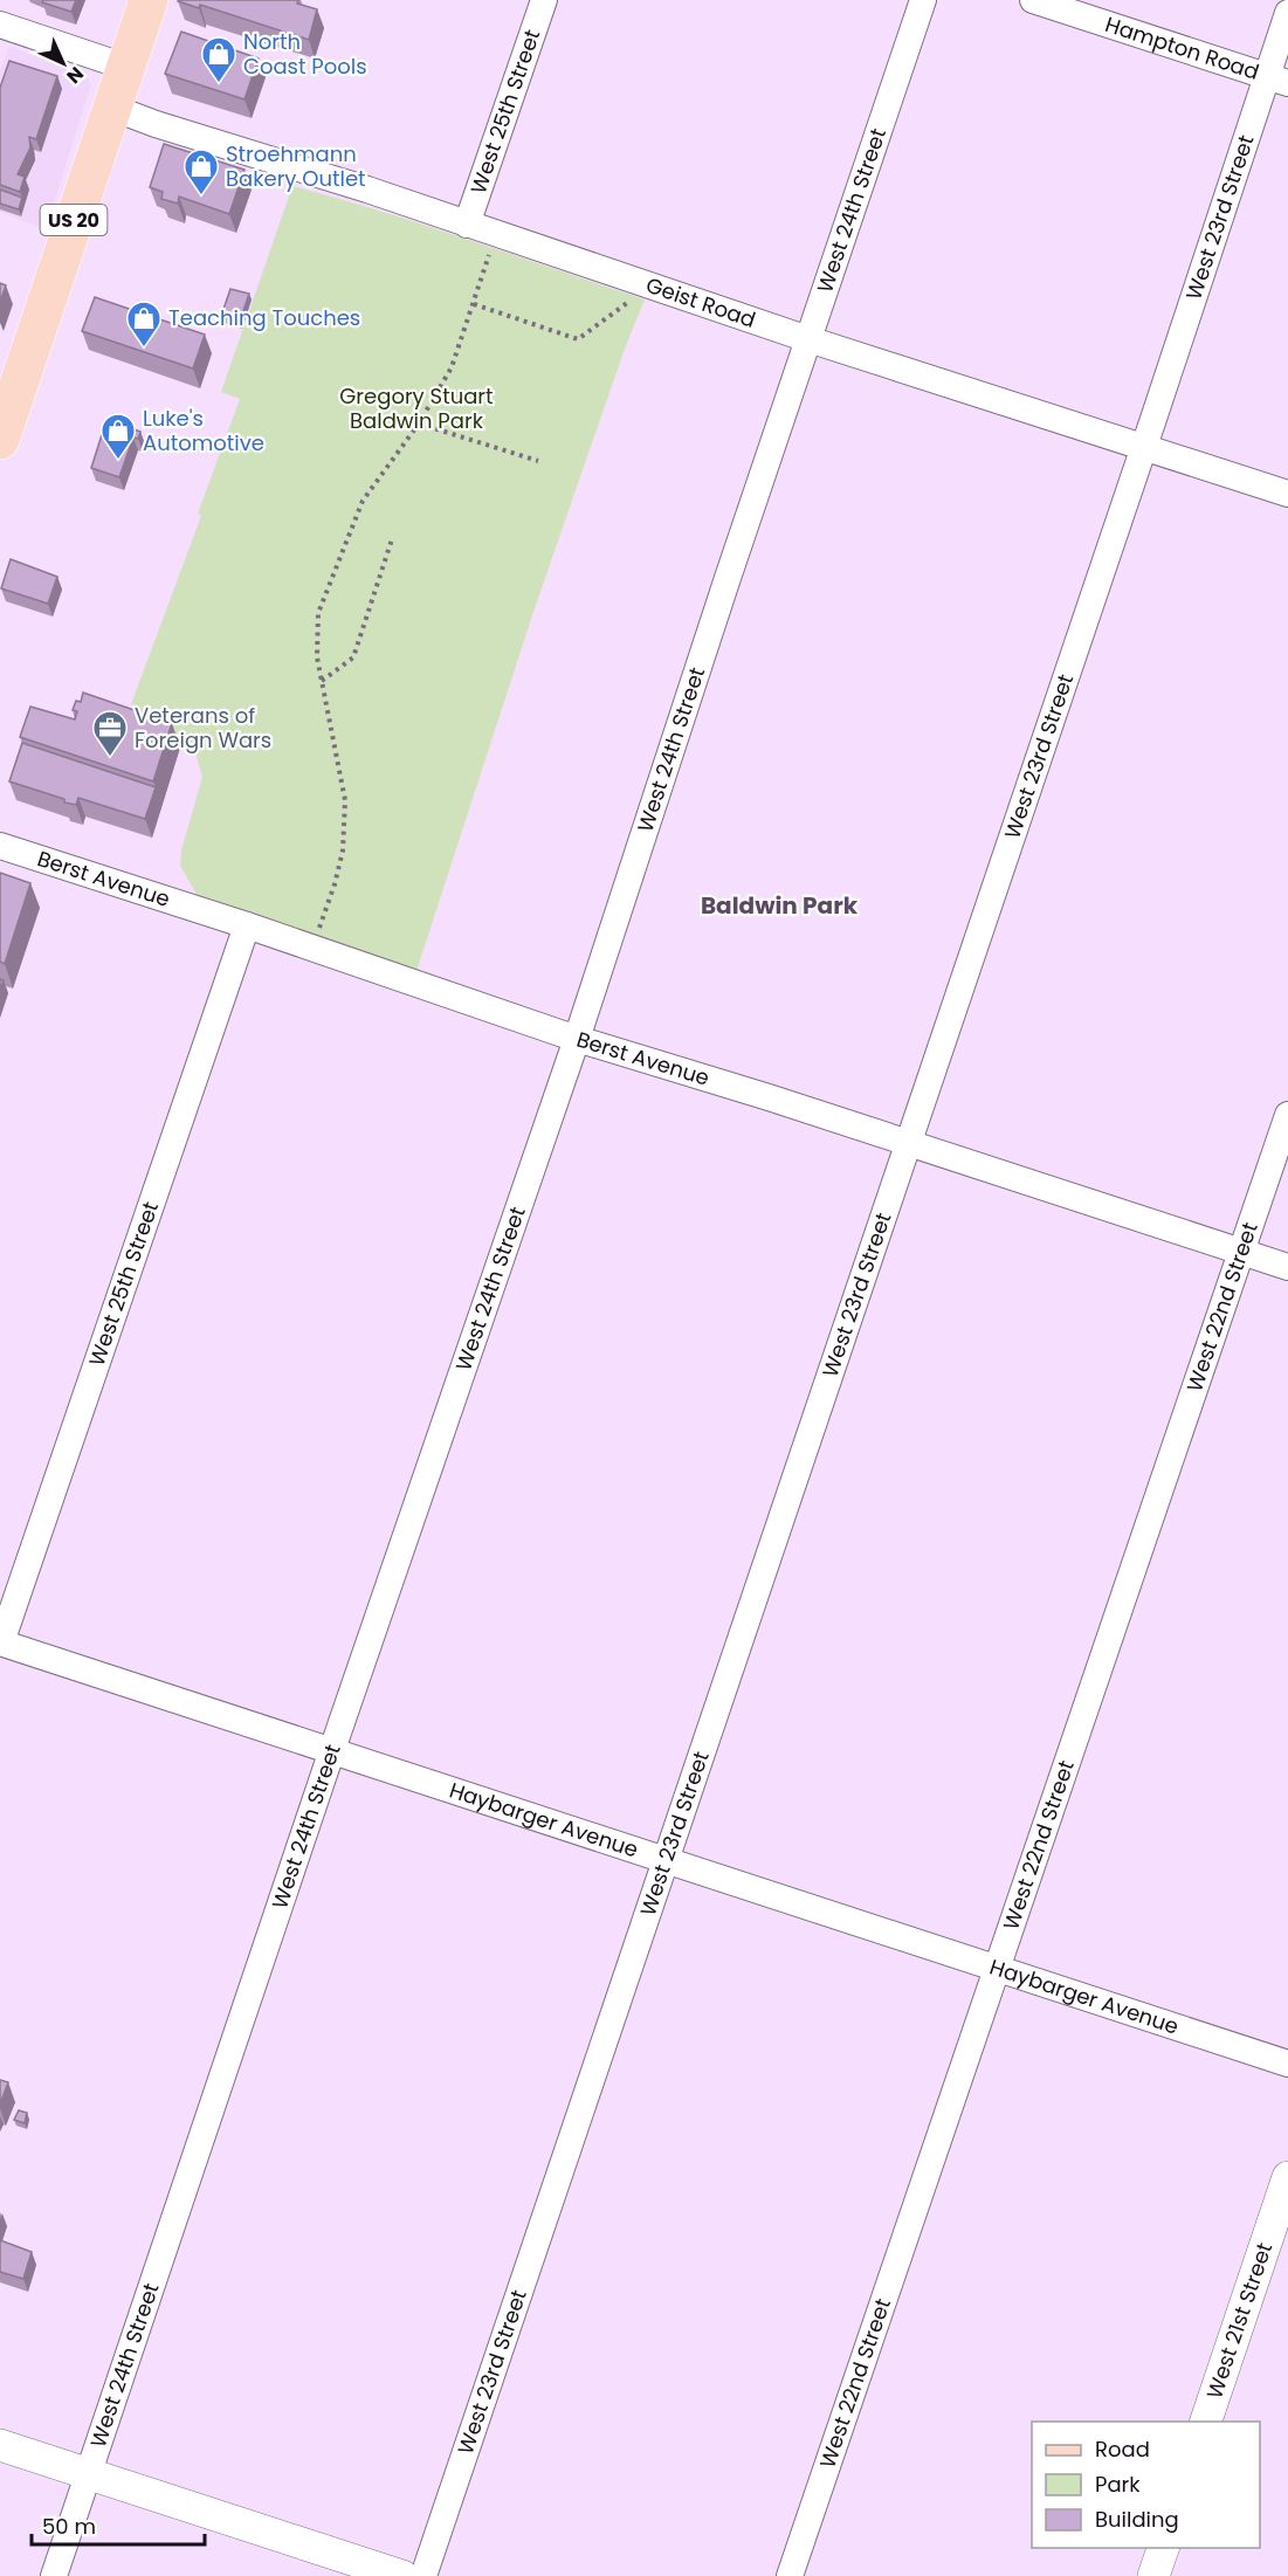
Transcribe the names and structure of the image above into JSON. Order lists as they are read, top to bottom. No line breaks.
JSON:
{"streets":{"main road":["US 20"],"street":["Hampton Road","West 25th Street","West 24th Street","West 23rd Street","Geist Road","Berst Avenue","West 22nd Street","Haybarger Avenue","West 21st Street"]},"crossings":[["Hampton Road","West 23rd Street"],["West 25th Street","Geist Road"],["West 25th Street","Berst Avenue"],["West 25th Street","Haybarger Avenue"],["West 24th Street","Geist Road"],["West 24th Street","Berst Avenue"],["West 24th Street","Haybarger Avenue"],["West 23rd Street","Geist Road"],["West 23rd Street","Berst Avenue"],["West 23rd Street","Haybarger Avenue"],["US 20","Geist Road"],["Berst Avenue","West 22nd Street"],["West 22nd Street","Haybarger Avenue"]],"districts":["Baldwin Park"],"parks":["Gregory Stuart Baldwin Park"],"places":{"shop":["North Coast Pools","Stroehmann Bakery Outlet","Teaching Touches","Luke's Automotive"],"office":["Veterans of Foreign Wars"]},"legend":["Road","Park","Building"],"scale_bar":"50 m","north":"bottom right"}
